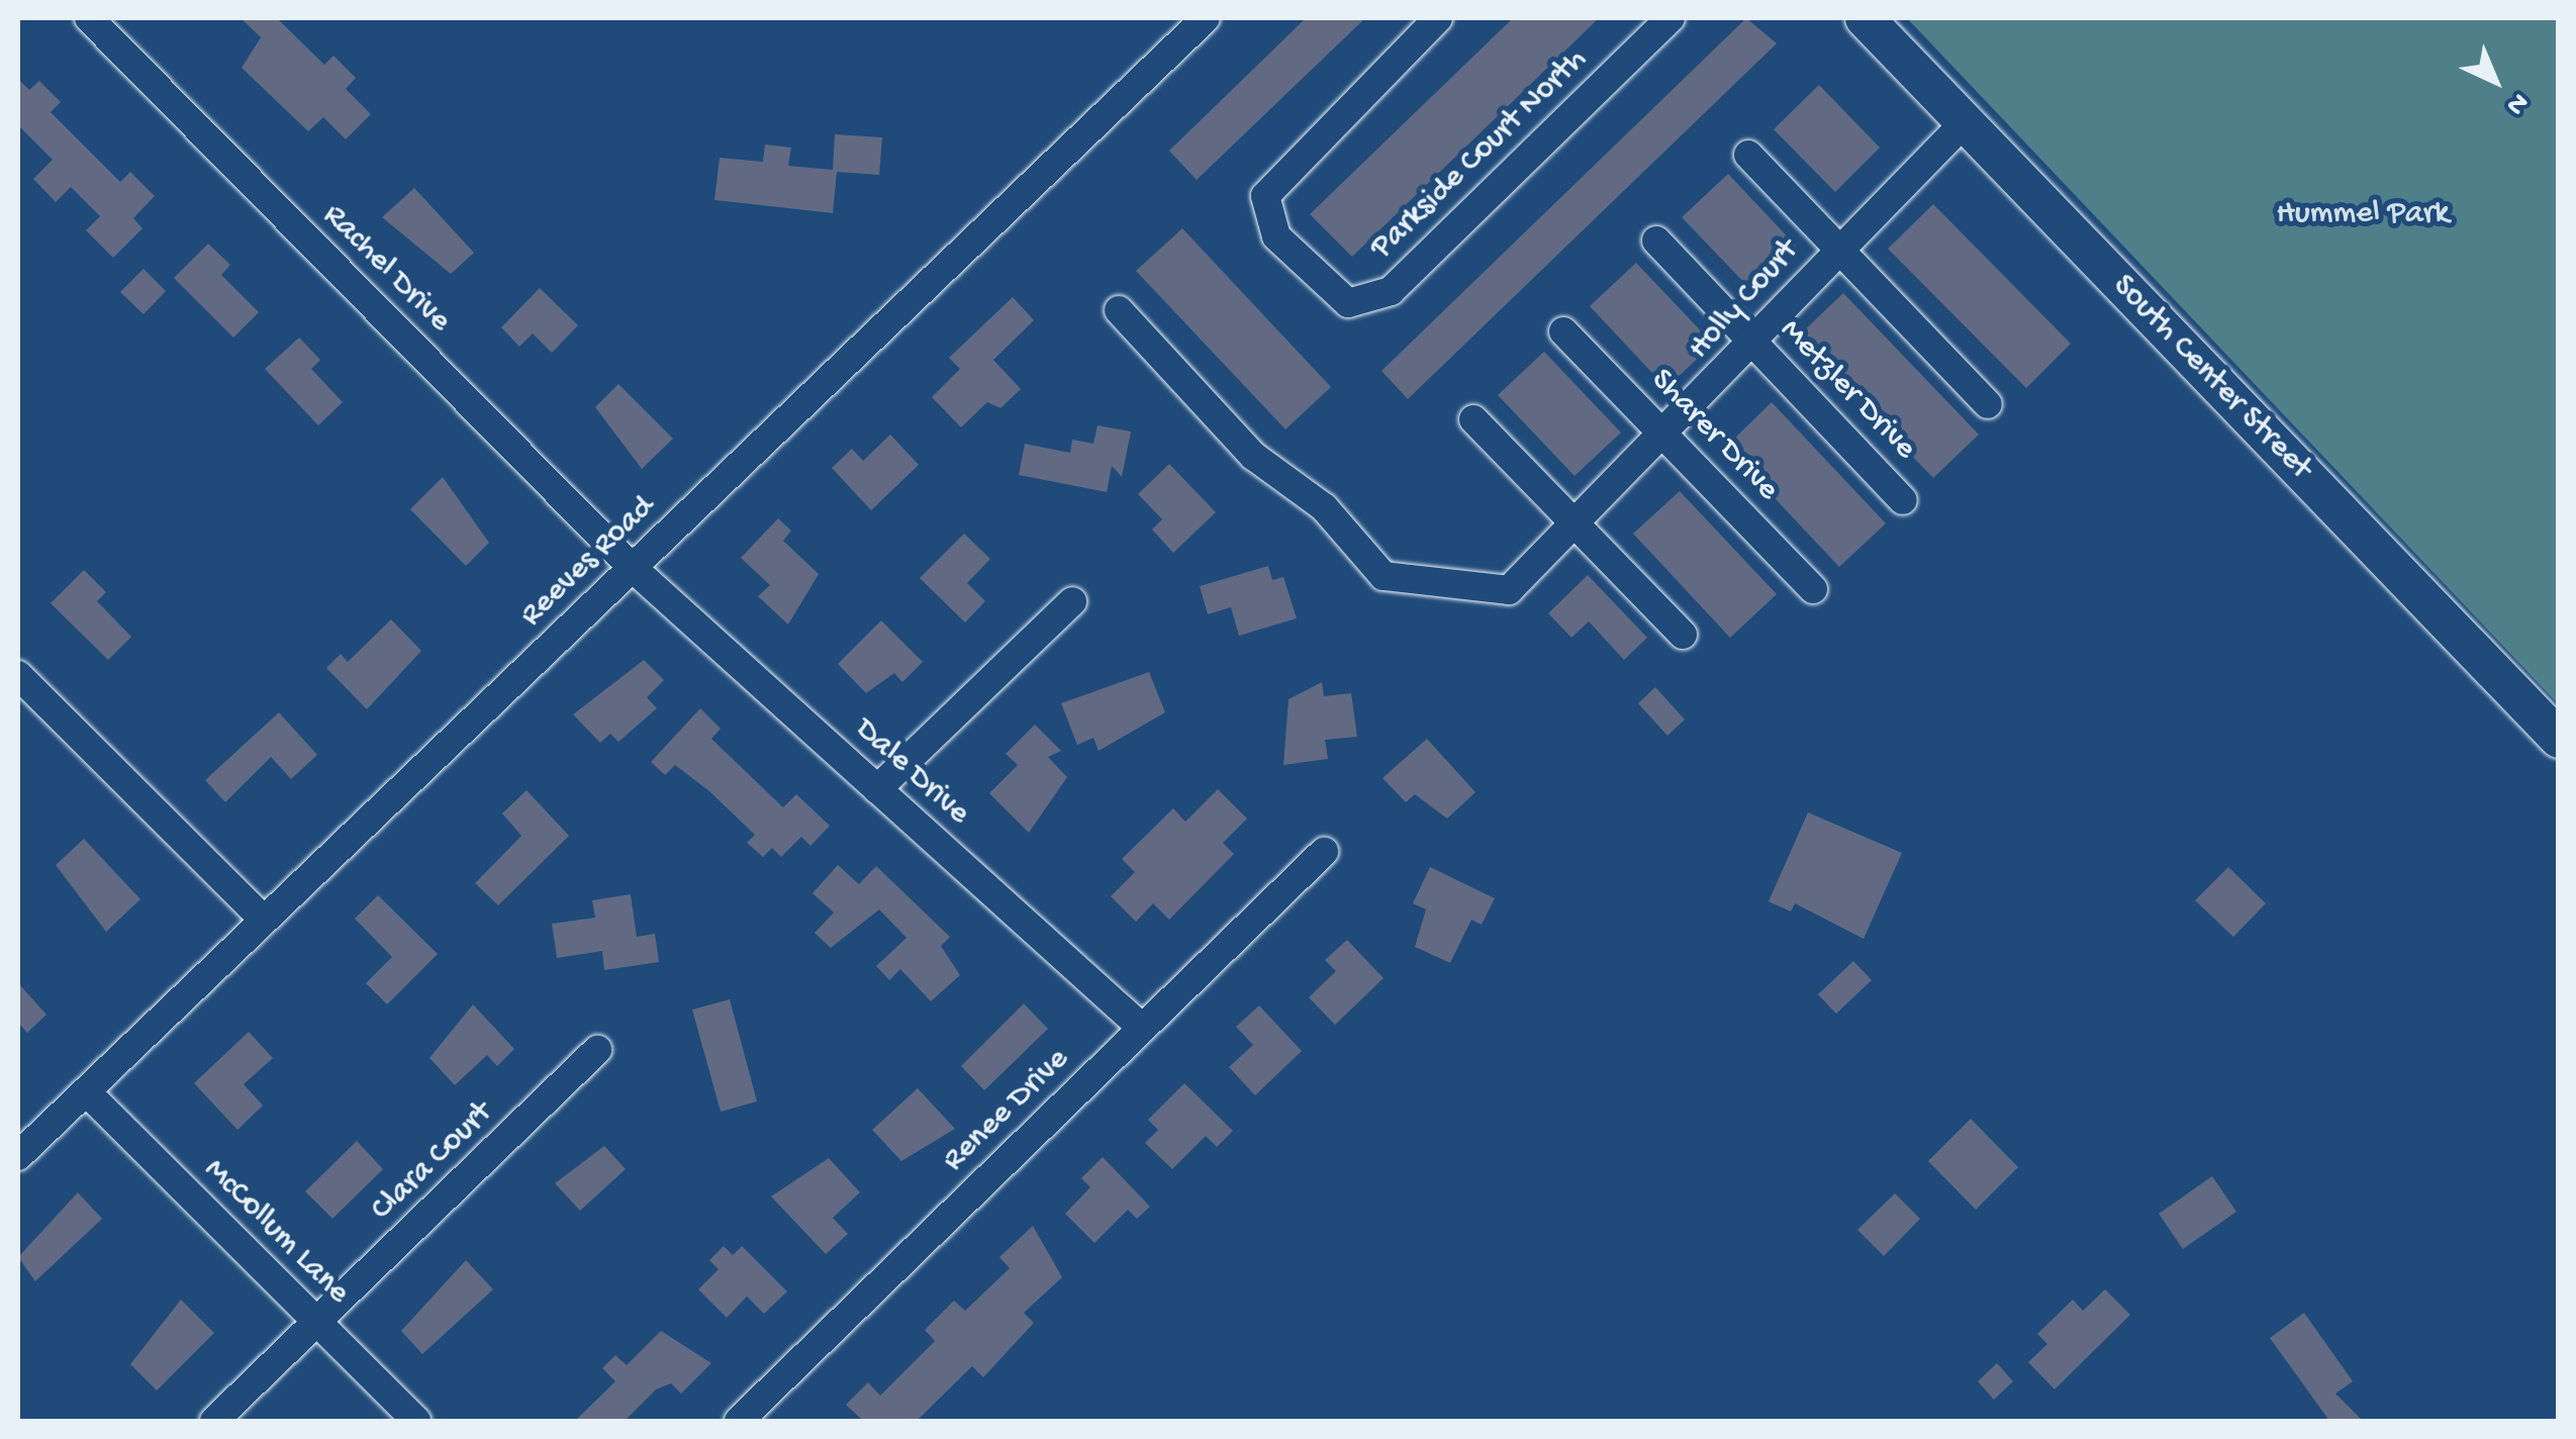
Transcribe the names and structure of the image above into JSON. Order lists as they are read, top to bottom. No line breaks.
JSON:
{"streets":{"main road":["South Center Street"],"street":["Parkside Court North","Rachel Drive","Holly Court","Metzler Drive","Sharer Drive","Reeves Road","Dale Drive","Renee Drive","Clara Court","McCollum Lane"]},"crossings":[["Rachel Drive","Reeves Road"],["Rachel Drive","Dale Drive"],["Holly Court","South Center Street"],["Holly Court","Metzler Drive"],["Holly Court","Sharer Drive"],["Reeves Road","Dale Drive"],["Reeves Road","McCollum Lane"],["Dale Drive","Renee Drive"],["Clara Court","McCollum Lane"]],"parks":["Hummel Park"],"north":"bottom right"}
